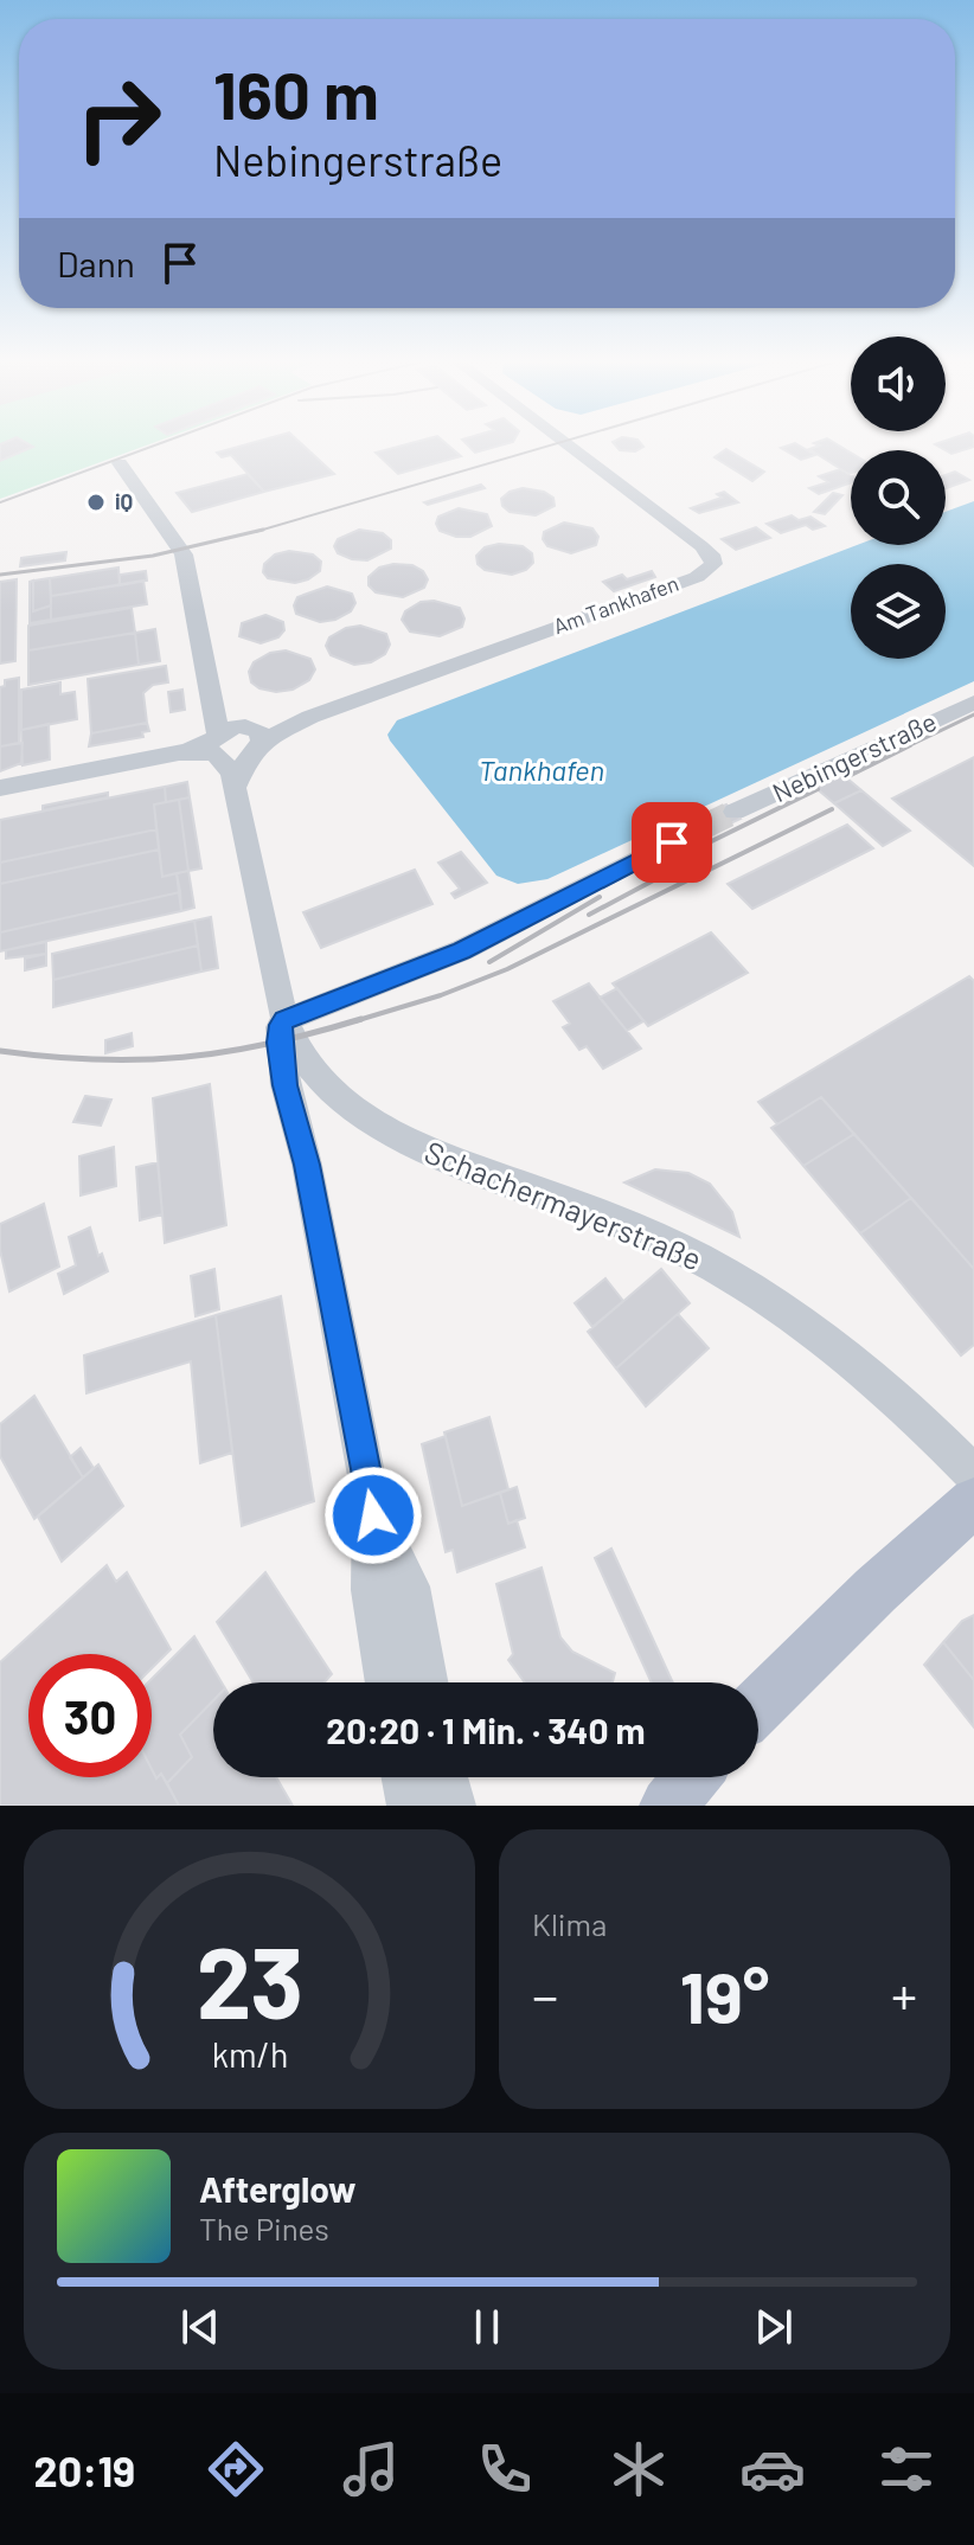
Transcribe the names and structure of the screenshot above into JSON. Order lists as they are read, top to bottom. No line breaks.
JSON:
{"streets":{"street":["Am Tankhafen","Nebingerstraße","Schachermayerstraße"]},"water":["Tankhafen"],"places":["iQ"],"page":{"turn":["160 m","Nebingerstraße"],"then":"Dann","limit":"30","trip":"20:20 · 1 Min. · 340 m","tile":"Klima","heat":["−","19°","+"],"song":["Afterglow","The Pines"],"tabs":"20:19","gauge":["23","km/h"]}}
